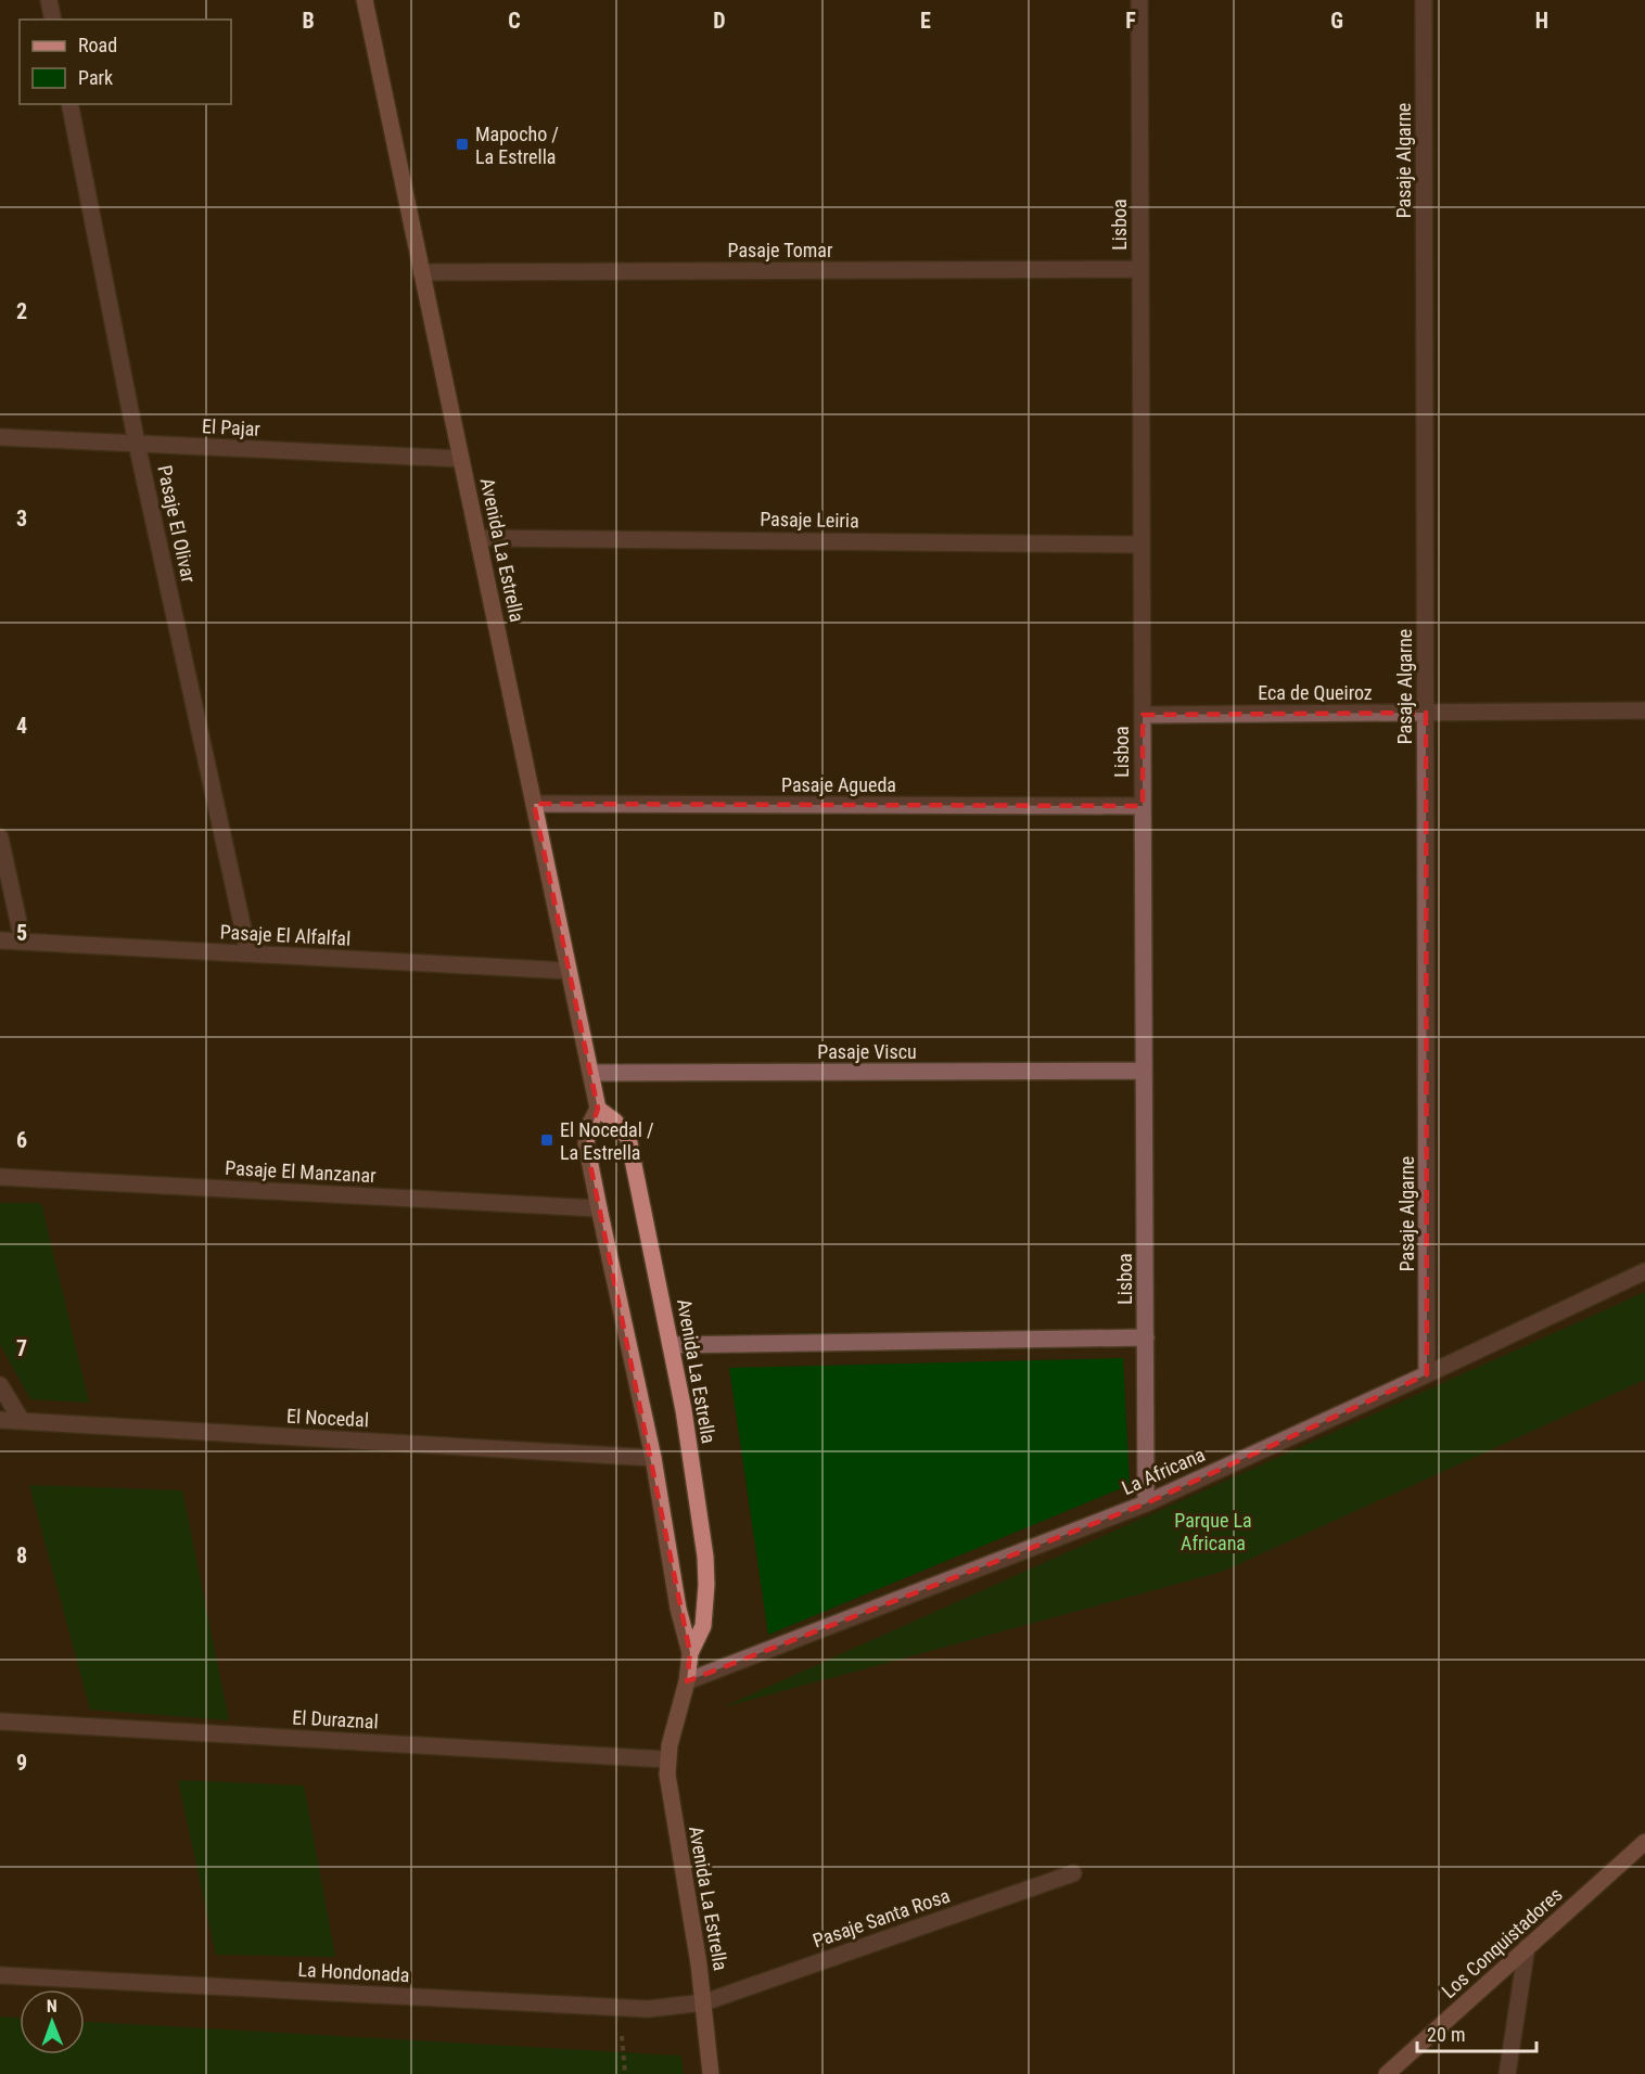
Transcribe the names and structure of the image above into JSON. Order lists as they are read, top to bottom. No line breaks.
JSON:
{"streets":{"main road":["Avenida La Estrella","Los Conquistadores"],"street":["Pasaje Algarne","Lisboa","Pasaje Tomar","El Pajar","Pasaje Leiria","Pasaje El Olivar","Eca de Queiroz","Pasaje Agueda","Pasaje El Alfalfal","Pasaje Viscu","Pasaje El Manzanar","El Nocedal","La Africana","El Duraznal","Pasaje Santa Rosa","La Hondonada"]},"crossings":[["Pasaje Algarne","Eca de Queiroz"],["Pasaje Algarne","La Africana"],["Lisboa","Pasaje Tomar"],["Lisboa","Pasaje Leiria"],["Lisboa","Eca de Queiroz"],["Lisboa","Pasaje Agueda"],["Lisboa","Pasaje Viscu"],["Lisboa","La Africana"],["Pasaje Tomar","Avenida La Estrella"],["El Pajar","Pasaje El Olivar"],["El Pajar","Avenida La Estrella"],["Pasaje Leiria","Avenida La Estrella"],["Pasaje El Olivar","Pasaje El Alfalfal"],["Avenida La Estrella","Pasaje Agueda"],["Avenida La Estrella","Pasaje El Alfalfal"],["Avenida La Estrella","Pasaje Viscu"],["Avenida La Estrella","Pasaje El Manzanar"],["Avenida La Estrella","El Nocedal"],["Avenida La Estrella","La Africana"],["Avenida La Estrella","El Duraznal"],["Avenida La Estrella","Pasaje Santa Rosa"],["Avenida La Estrella","La Hondonada"],["Pasaje Santa Rosa","La Hondonada"]],"parks":["Parque La Africana"],"places":{"transit":["Mapocho / La Estrella","El Nocedal / La Estrella"]},"legend":["Road","Park"],"scale_bar":"20 m","north":"top","grid":{"columns":["B","C","D","E","F","G","H"],"rows":["2","3","4","5","6","7","8","9"]}}
